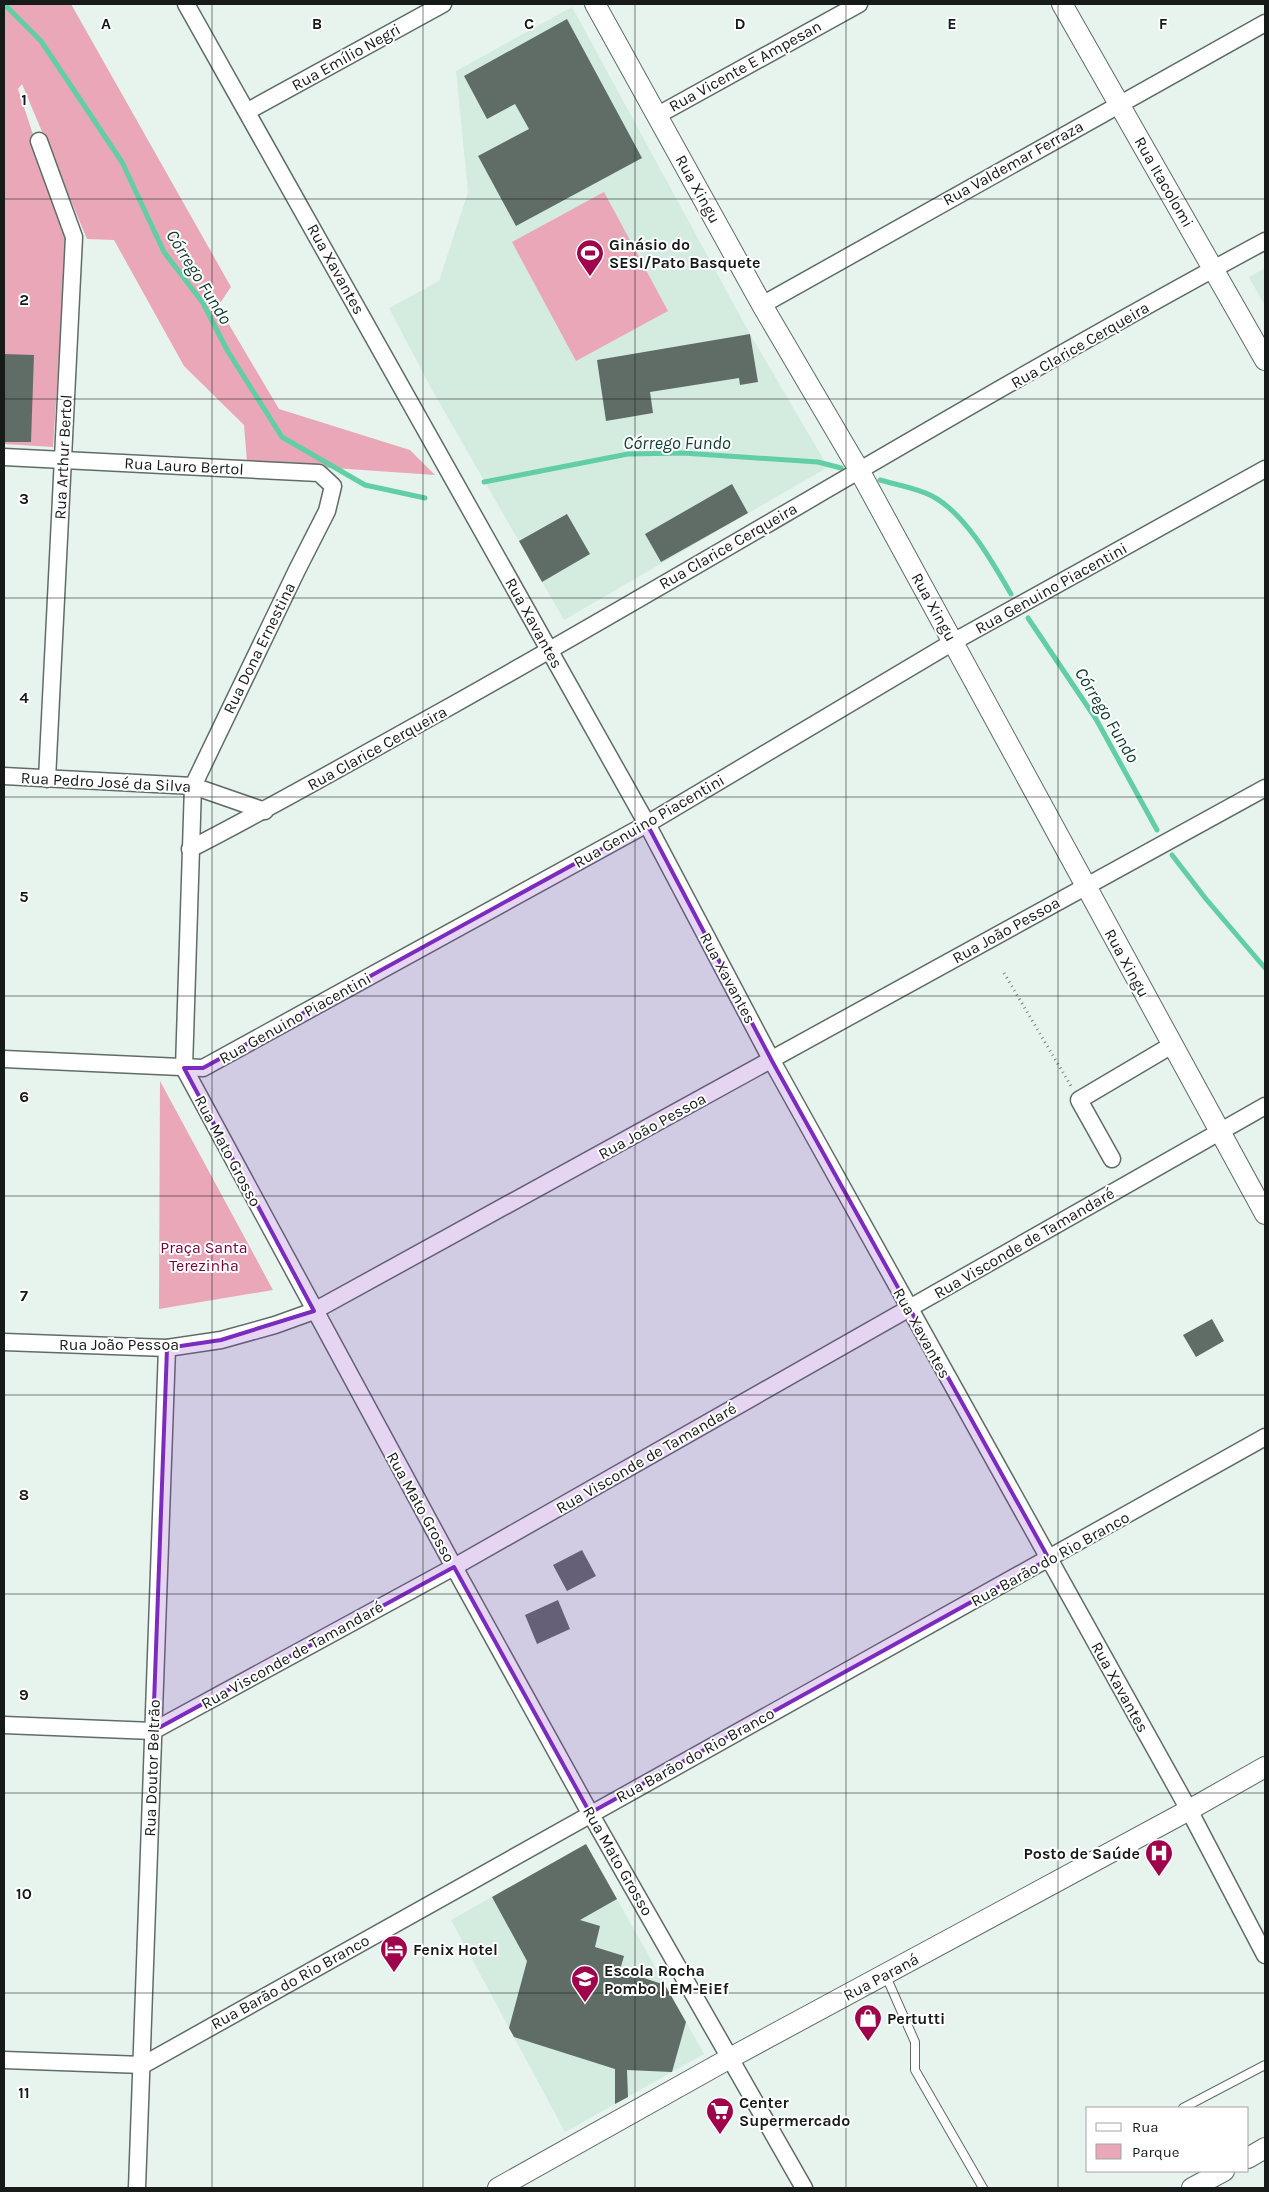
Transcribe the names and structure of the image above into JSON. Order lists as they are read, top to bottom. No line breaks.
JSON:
{"streets":{"street":["Rua Emílio Negri","Rua Vicente E Ampesan","Rua Valdemar Ferraza","Rua Itacolomi","Rua Xingu","Rua Xavantes","Rua Clarice Cerqueira","Rua Arthur Bertol","Rua Lauro Bertol","Rua Genuino Piacentini","Rua Dona Ernestina","Rua Pedro José da Silva","Rua João Pessoa","Rua Mato Grosso","Rua Visconde de Tamandaré","Rua Barão do Rio Branco","Rua Doutor Beltrão","Rua Paraná"]},"crossings":[["Rua Emílio Negri","Rua Xavantes"],["Rua Vicente E Ampesan","Rua Xingu"],["Rua Valdemar Ferraza","Rua Itacolomi"],["Rua Valdemar Ferraza","Rua Xingu"],["Rua Itacolomi","Rua Clarice Cerqueira"],["Rua Xingu","Rua Clarice Cerqueira"],["Rua Xingu","Rua Genuino Piacentini"],["Rua Xingu","Rua João Pessoa"],["Rua Xingu","Rua Visconde de Tamandaré"],["Rua Xavantes","Rua Clarice Cerqueira"],["Rua Xavantes","Rua Genuino Piacentini"],["Rua Xavantes","Rua João Pessoa"],["Rua Xavantes","Rua Visconde de Tamandaré"],["Rua Xavantes","Rua Barão do Rio Branco"],["Rua Xavantes","Rua Paraná"],["Rua Clarice Cerqueira","Rua Pedro José da Silva"],["Rua Clarice Cerqueira","Rua Mato Grosso"],["Rua Arthur Bertol","Rua Lauro Bertol"],["Rua Arthur Bertol","Rua Pedro José da Silva"],["Rua Lauro Bertol","Rua Dona Ernestina"],["Rua Genuino Piacentini","Rua Mato Grosso"],["Rua Dona Ernestina","Rua Pedro José da Silva"],["Rua Dona Ernestina","Rua Mato Grosso"],["Rua Pedro José da Silva","Rua Mato Grosso"],["Rua João Pessoa","Rua Mato Grosso"],["Rua João Pessoa","Rua Doutor Beltrão"],["Rua Mato Grosso","Rua Visconde de Tamandaré"],["Rua Mato Grosso","Rua Barão do Rio Branco"],["Rua Mato Grosso","Rua Paraná"],["Rua Visconde de Tamandaré","Rua Doutor Beltrão"],["Rua Barão do Rio Branco","Rua Doutor Beltrão"]],"water":["Córrego Fundo"],"parks":["Praça Santa Terezinha"],"places":{"sports":["Ginásio do SESI/Pato Basquete"],"hospital":["Posto de Saúde"],"hotel":["Fenix Hotel"],"school or university":["Escola Rocha Pombo | EM-EiEf"],"shop":["Pertutti"],"supermarket":["Center Supermercado"]},"legend":["Rua","Parque"],"grid":{"columns":["A","B","C","D","E","F"],"rows":["1","2","3","4","5","6","7","8","9","10","11"]}}
